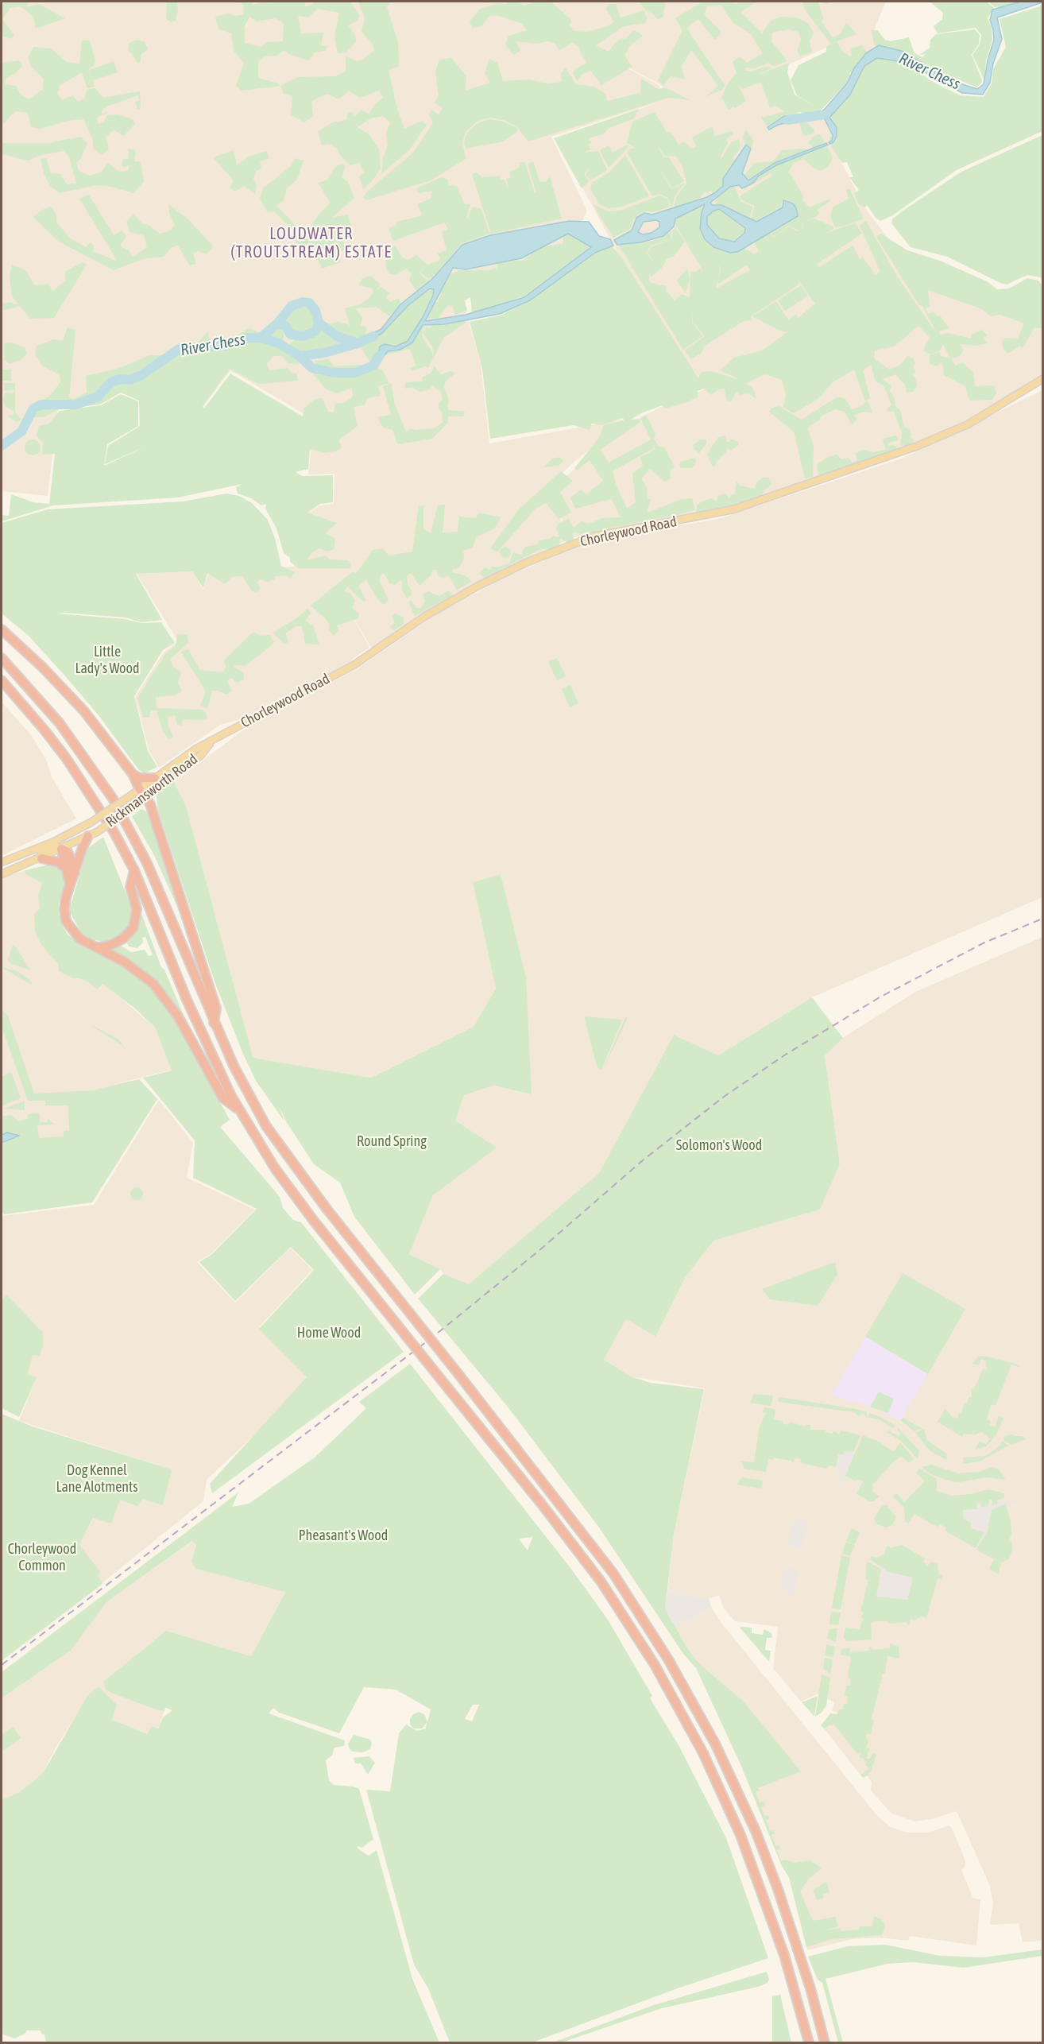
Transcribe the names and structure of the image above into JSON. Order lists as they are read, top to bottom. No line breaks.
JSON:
{"streets":{"main road":["Chorleywood Road","Rickmansworth Road"]},"crossings":[["Chorleywood Road","Rickmansworth Road"]],"districts":["LOUDWATER (TROUTSTREAM) ESTATE"],"water":["River Chess"],"parks":["Little Lady's Wood","Round Spring","Solomon's Wood","Home Wood","Dog Kennel Lane Alotments","Pheasant's Wood","Chorleywood Common"]}
